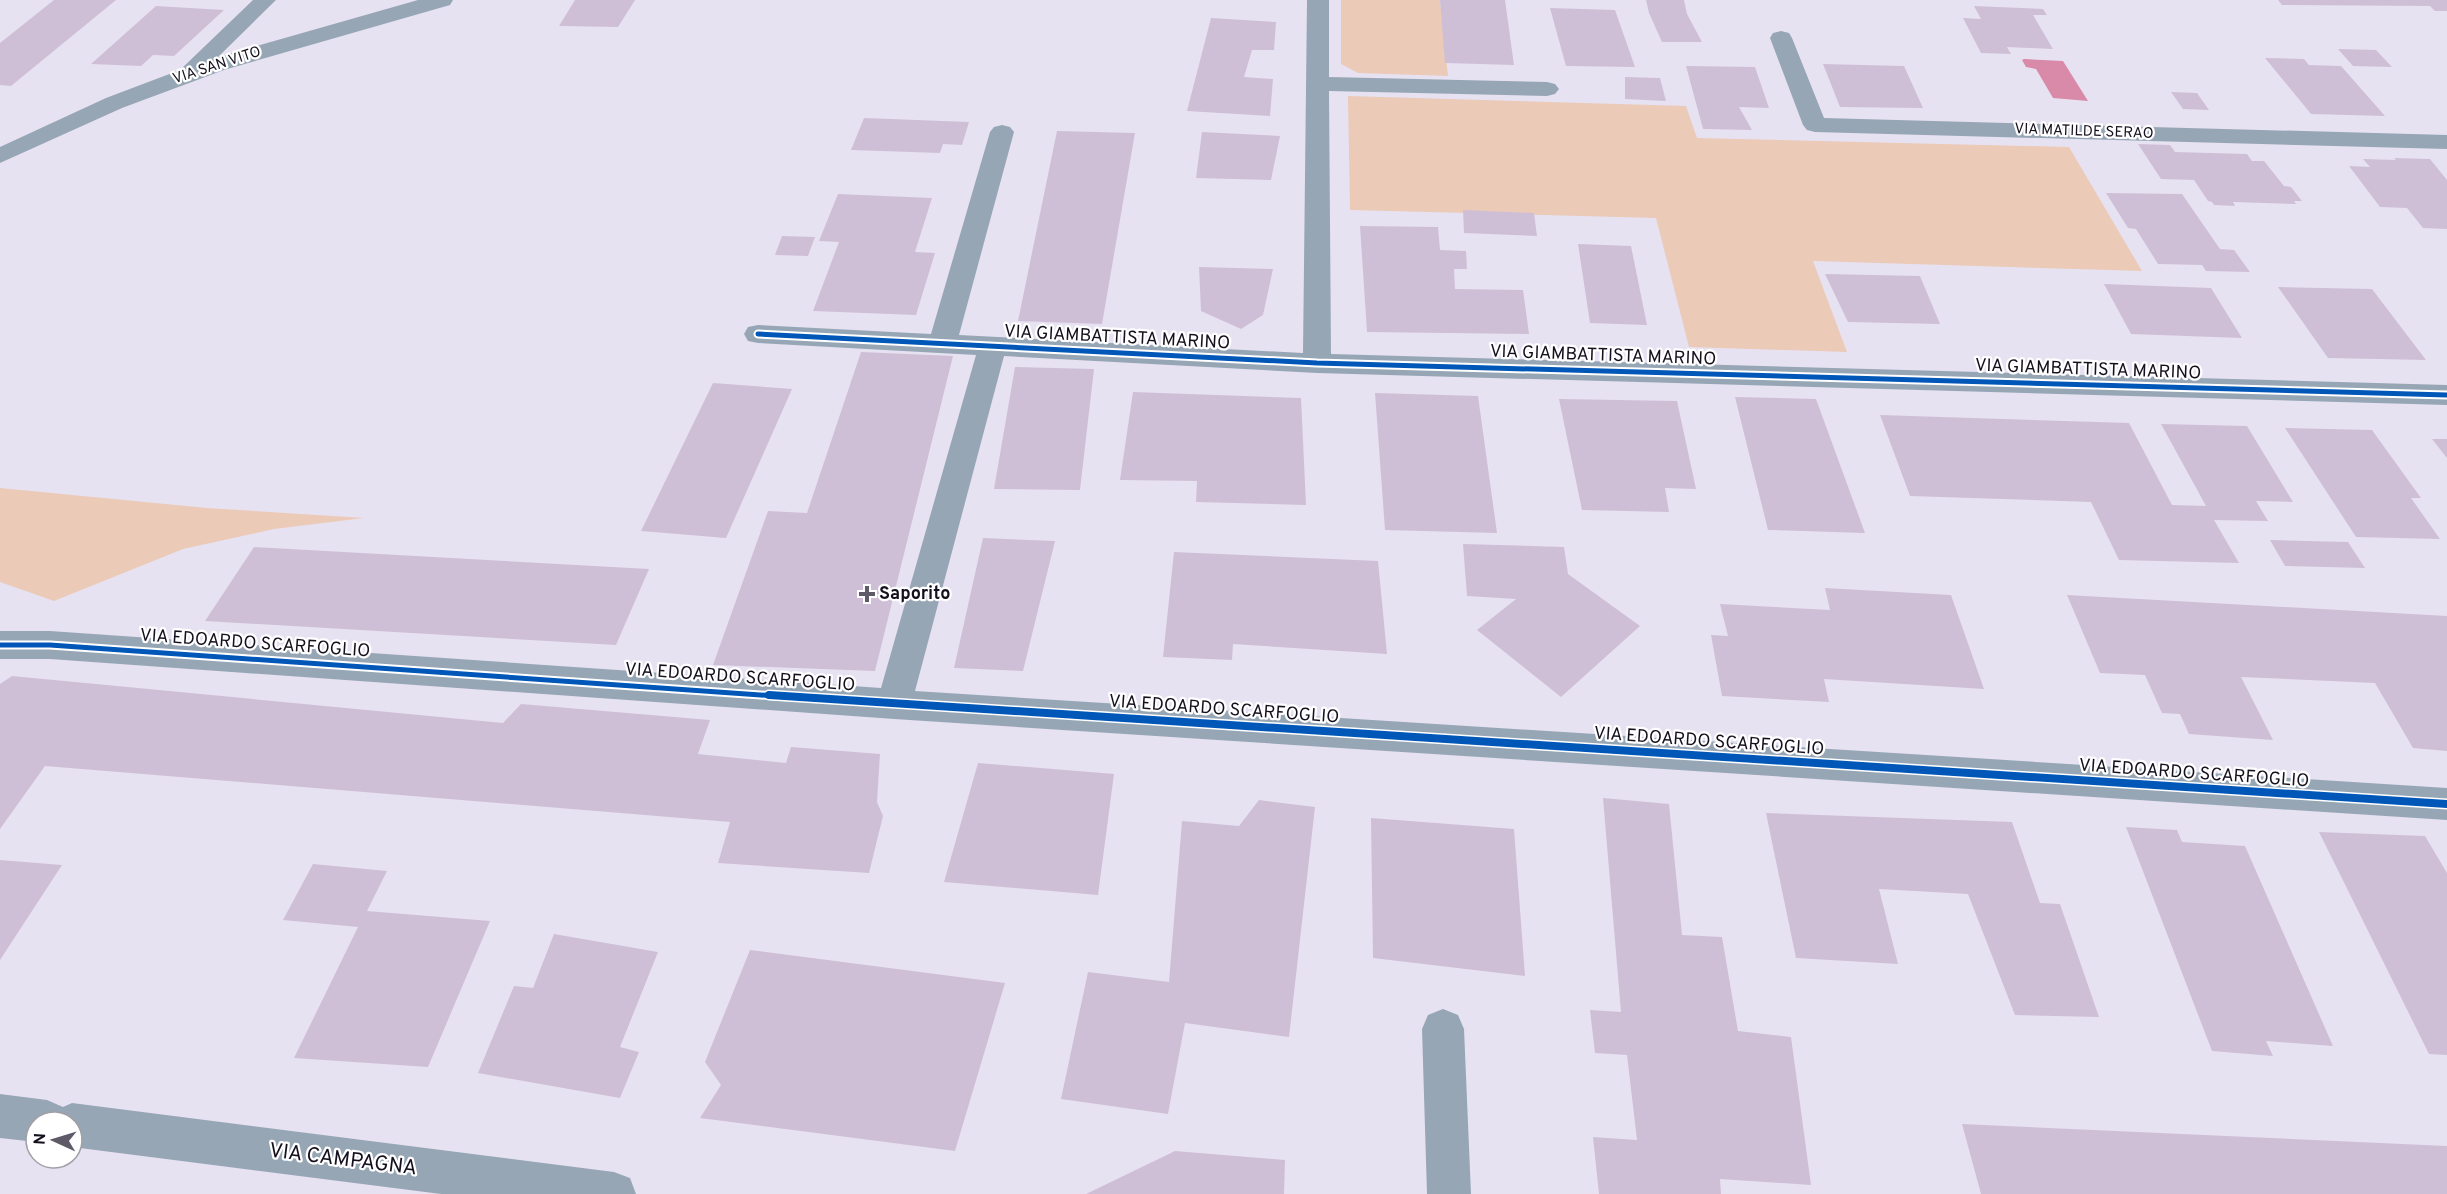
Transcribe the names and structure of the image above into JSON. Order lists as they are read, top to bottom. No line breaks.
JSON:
{"streets":{"street":["VIA SAN VITO","VIA MATILDE SERAO","VIA GIAMBATTISTA MARINO","VIA EDOARDO SCARFOGLIO","VIA CAMPAGNA"]},"places":{"health":["Saporito"]},"north":"left"}
